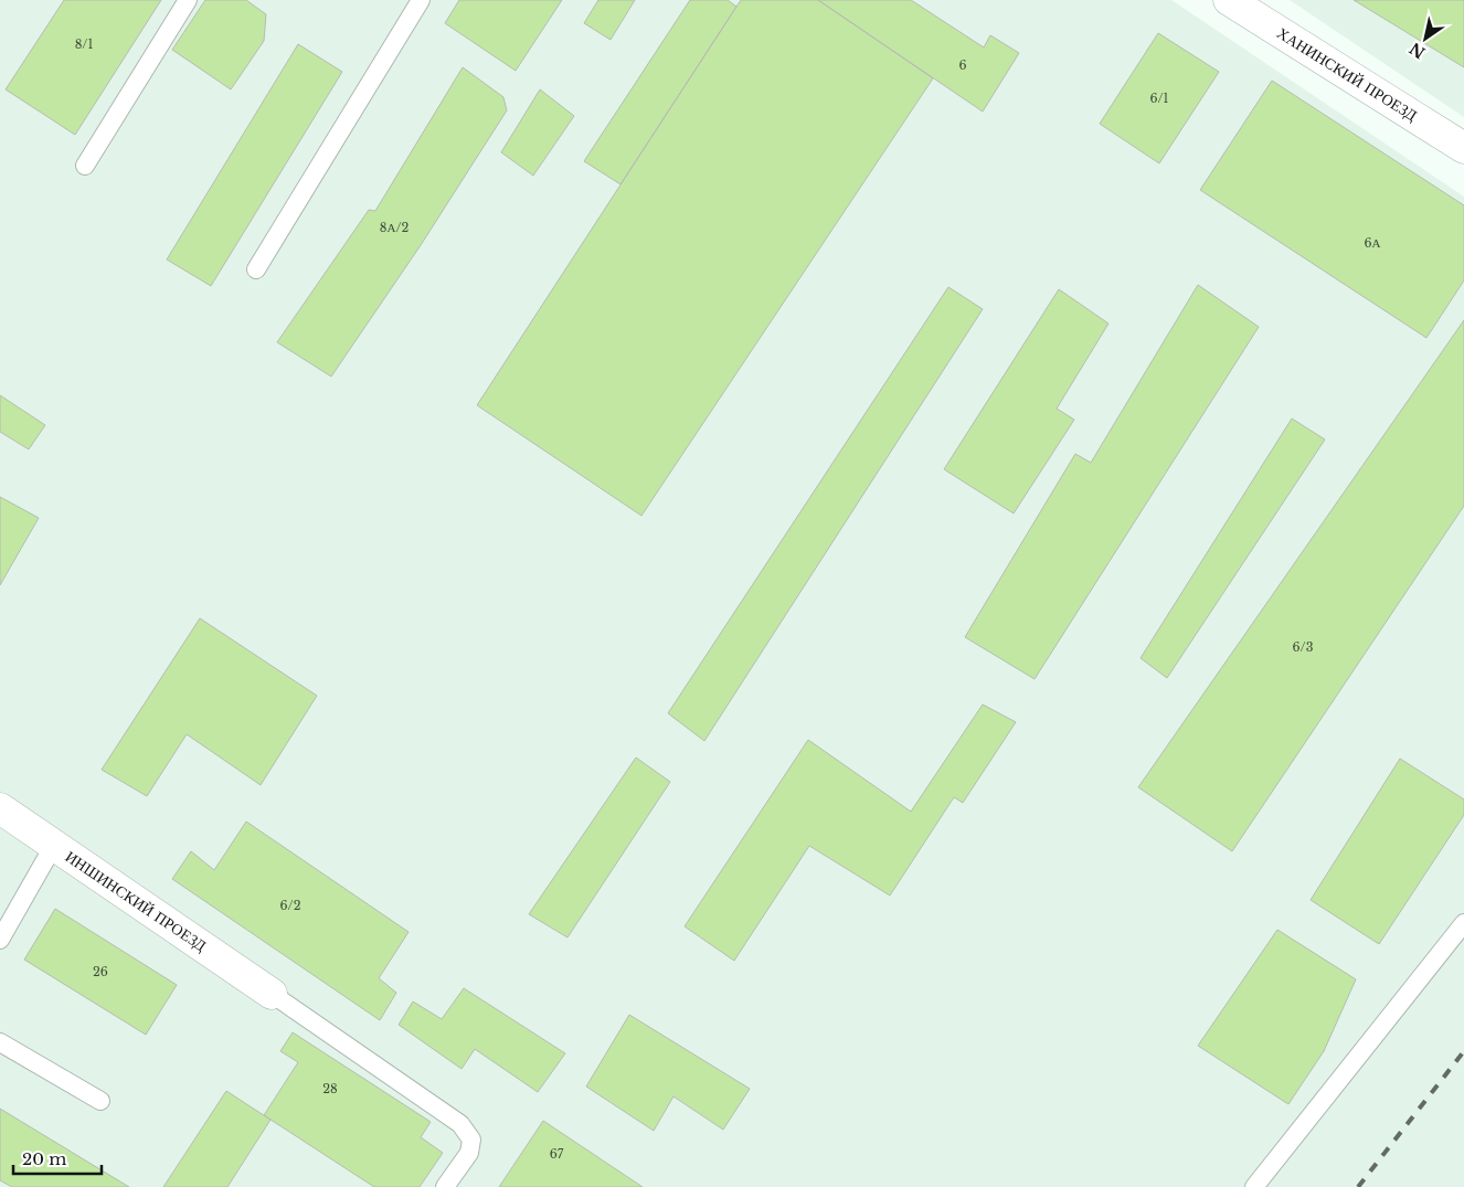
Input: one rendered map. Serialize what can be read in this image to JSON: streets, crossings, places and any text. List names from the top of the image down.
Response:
{
  "streets": {
    "street": ["ХАНИНСКИЙ ПРОЕЗД", "ИНШИНСКИЙ ПРОЕЗД"]
  },
  "house_numbers": [
    "8/1",
    "6",
    "6/1",
    "8А/2",
    "6А",
    "6/3",
    "6/2",
    "26",
    "28",
    "67"
  ],
  "scale_bar": "20 m",
  "north": "bottom left"
}
